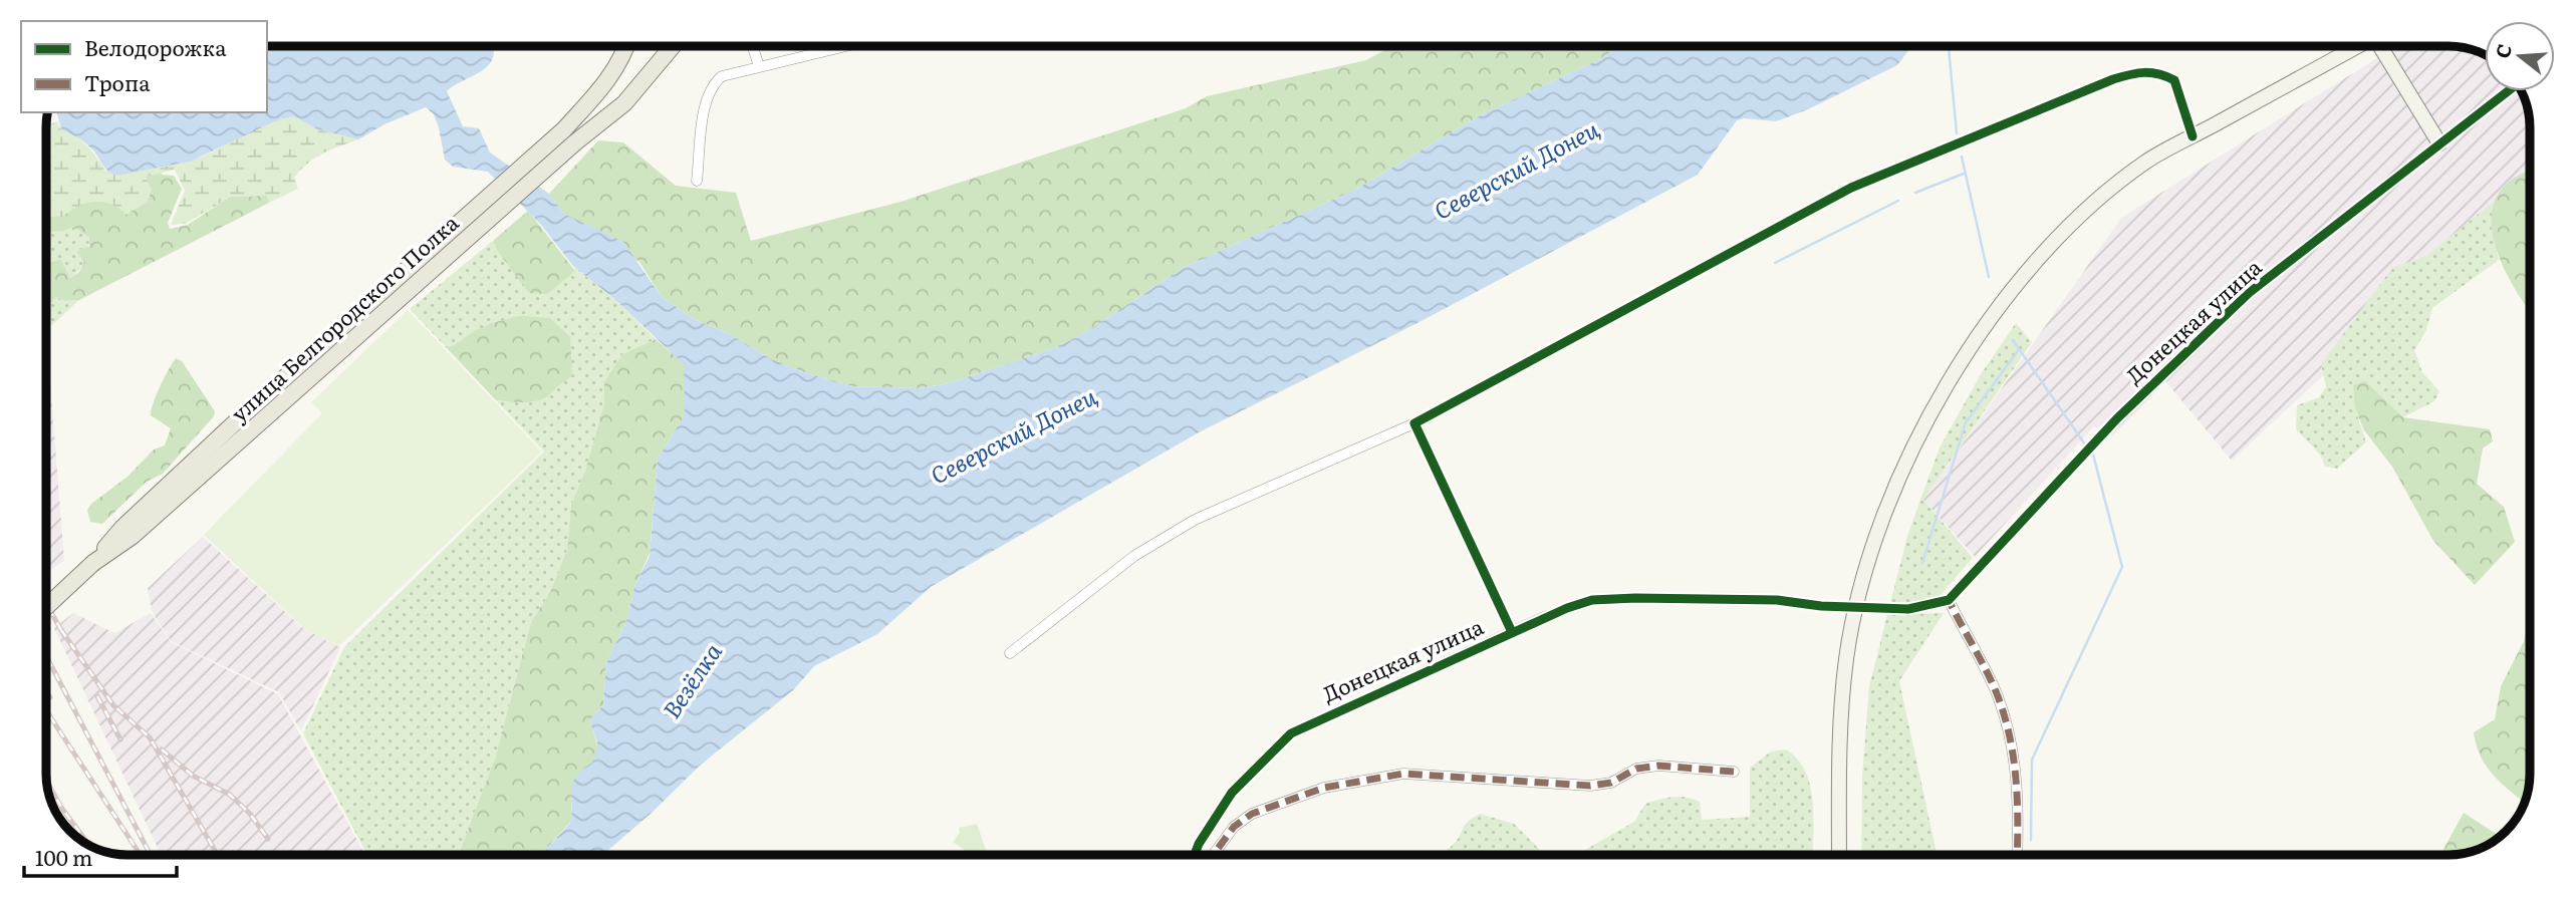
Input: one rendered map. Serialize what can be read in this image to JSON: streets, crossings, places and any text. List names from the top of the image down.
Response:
{
  "streets": {
    "main road": ["улица Белгородского Полка"],
    "street": ["Донецкая улица"]
  },
  "water": ["Северский Донец", "Везёлка"],
  "legend": ["Велодорожка", "Тропа"],
  "scale_bar": "100 m",
  "north": "left"
}
